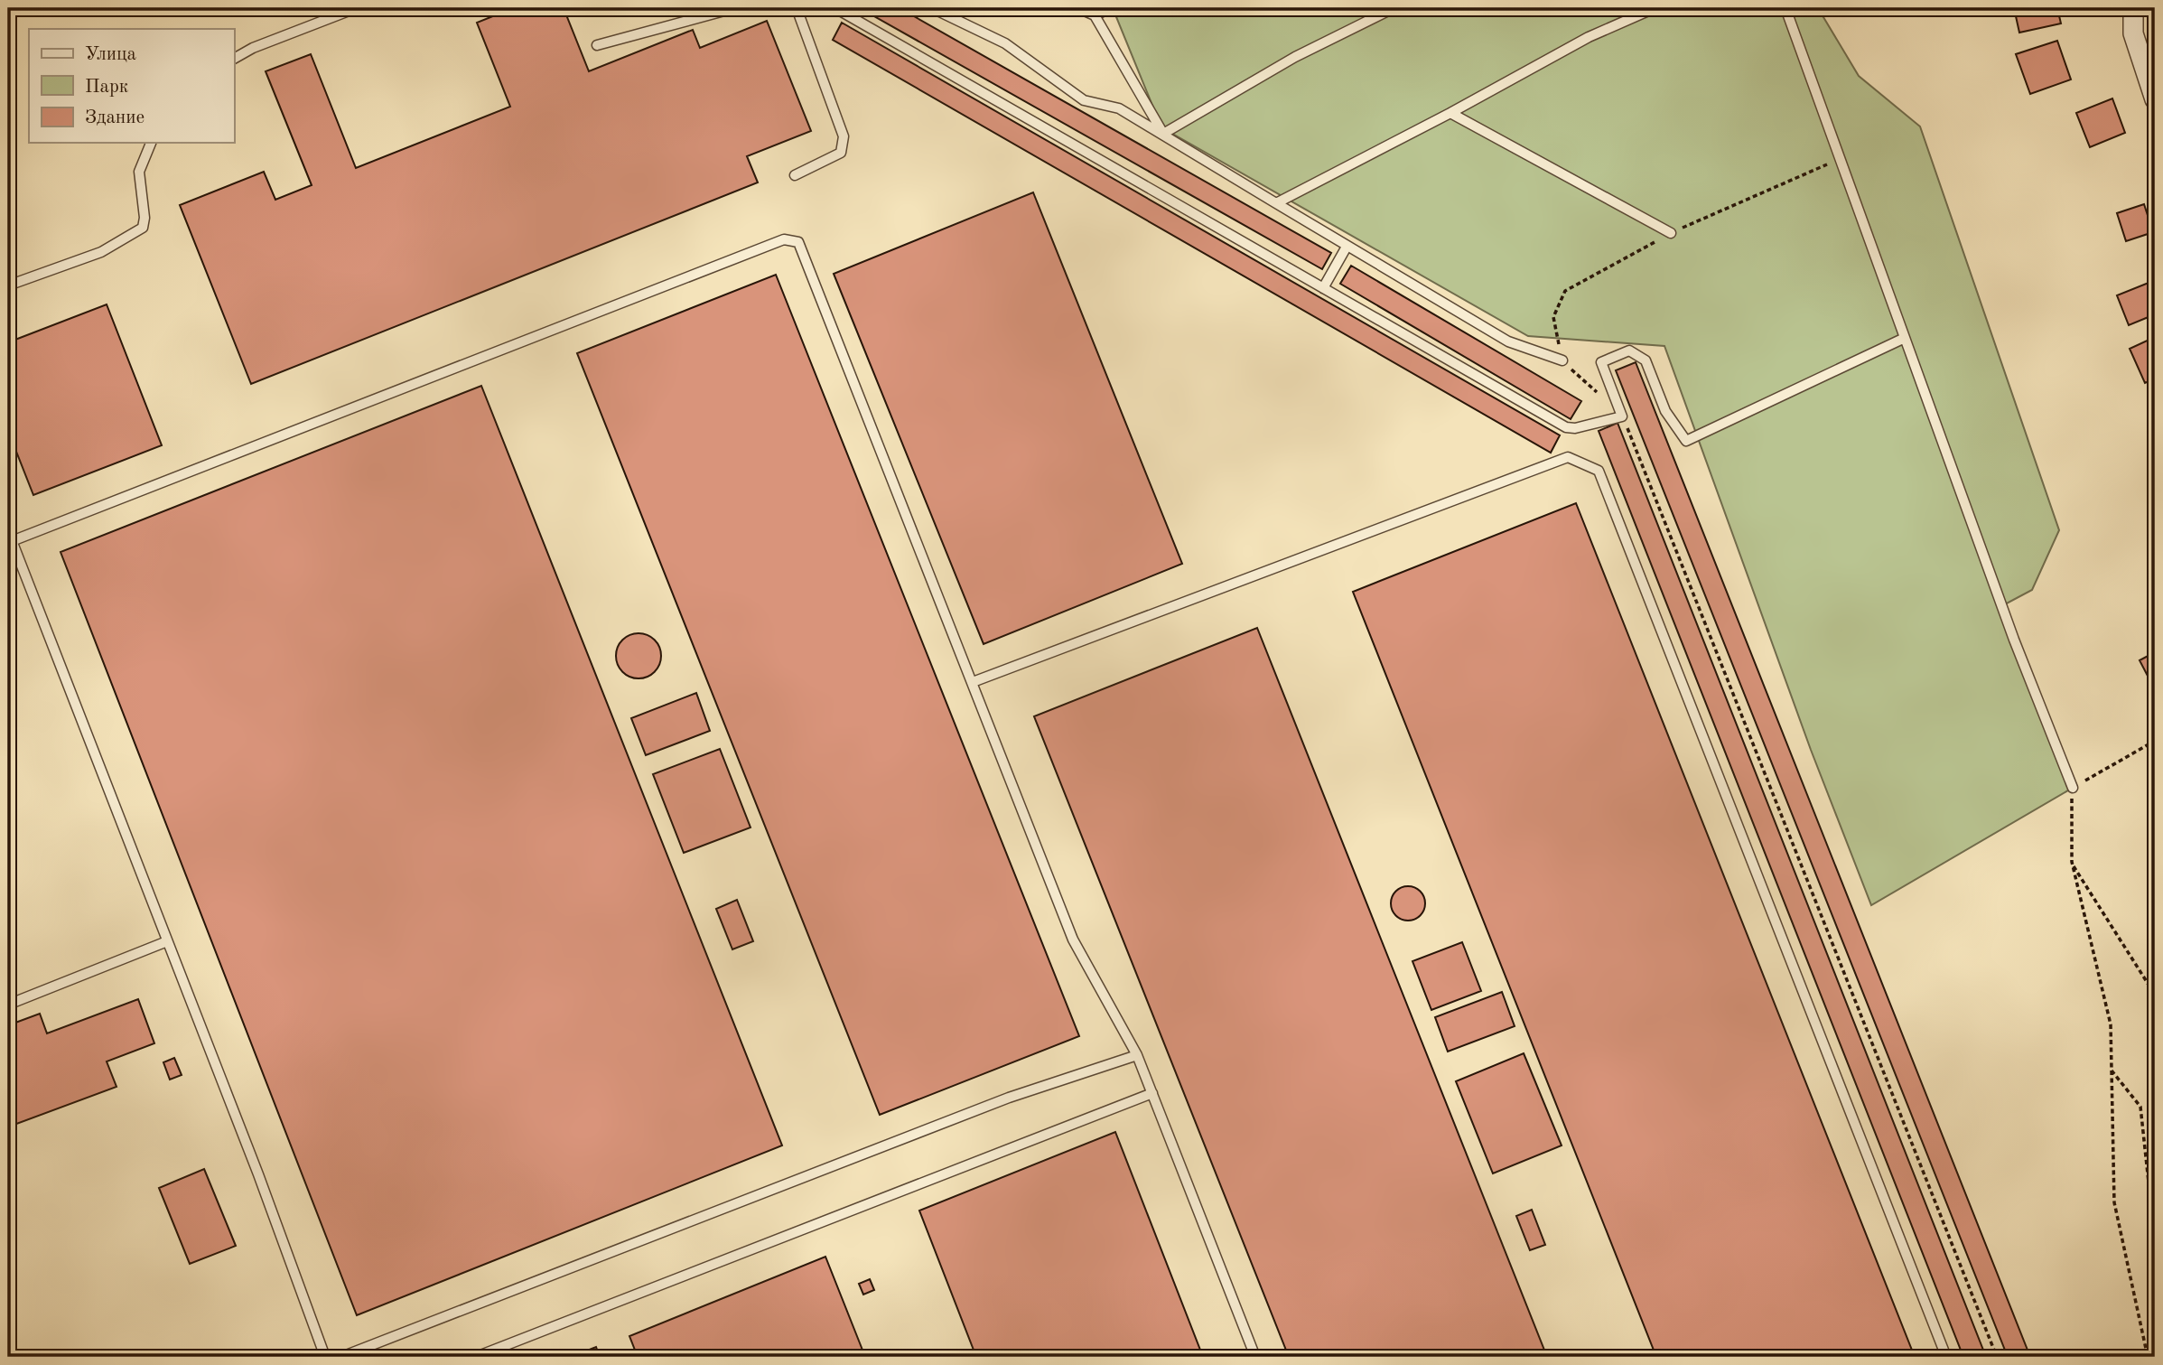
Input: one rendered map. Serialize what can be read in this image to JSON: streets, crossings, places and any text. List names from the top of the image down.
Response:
{
  "legend": ["Улица", "Парк", "Здание"]
}
